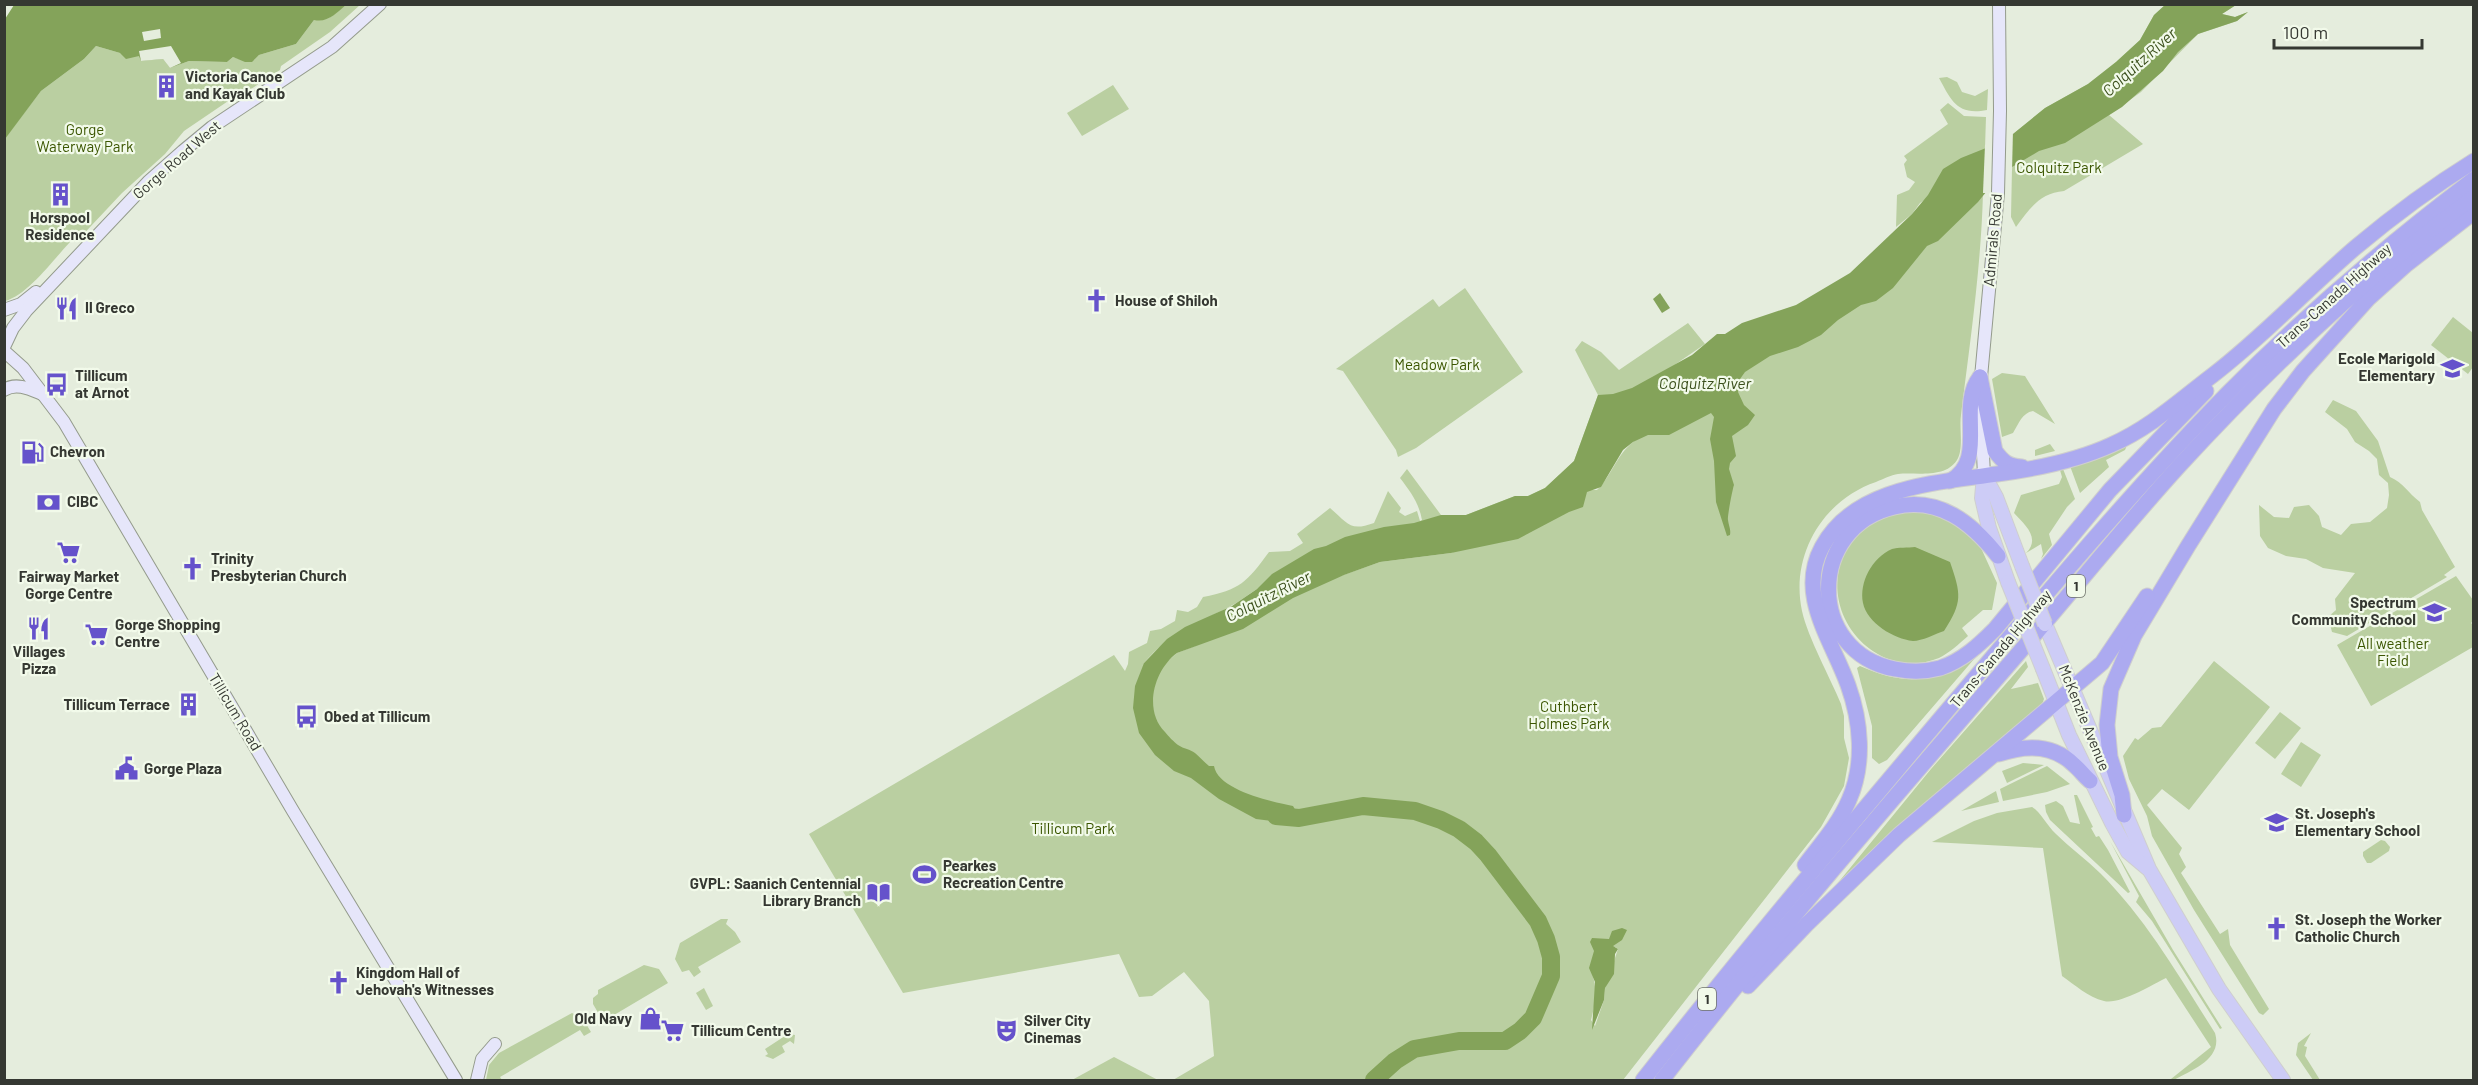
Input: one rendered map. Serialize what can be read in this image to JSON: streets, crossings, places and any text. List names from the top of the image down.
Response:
{
  "streets": {
    "highway": ["Trans-Canada Highway", "1"],
    "main road": [
      "Gorge Road West",
      "Admirals Road",
      "Tillicum Road",
      "McKenzie Avenue"
    ]
  },
  "crossings": [
    ["Gorge Road West", "Tillicum Road"],
    ["Admirals Road", "McKenzie Avenue"]
  ],
  "water": ["Colquitz River"],
  "parks": [
    "Gorge Waterway Park",
    "Colquitz Park",
    "Meadow Park",
    "All weather Field",
    "Cuthbert Holmes Park",
    "Tillicum Park"
  ],
  "places": {
    "building": ["Victoria Canoe and Kayak Club", "Horspool Residence", "Tillicum Terrace"],
    "church": [
      "House of Shiloh",
      "Trinity Presbyterian Church",
      "St. Joseph the Worker Catholic Church",
      "Kingdom Hall of Jehovah's Witnesses"
    ],
    "restaurant": ["Il Greco", "Villages Pizza"],
    "school or university": ["Ecole Marigold Elementary", "Spectrum Community School", "St. Joseph's Elementary School"],
    "bus stop": ["Tillicum at Arnot", "Obed at Tillicum"],
    "fuel station": ["Chevron"],
    "bank": ["CIBC"],
    "supermarket": ["Fairway Market Gorge Centre", "Gorge Shopping Centre", "Tillicum Centre"],
    "public building": ["Gorge Plaza"],
    "sports": ["Pearkes Recreation Centre"],
    "library": ["GVPL: Saanich Centennial Library Branch"],
    "shop": ["Old Navy"],
    "theatre": ["Silver City Cinemas"]
  },
  "scale_bar": "100 m"
}
